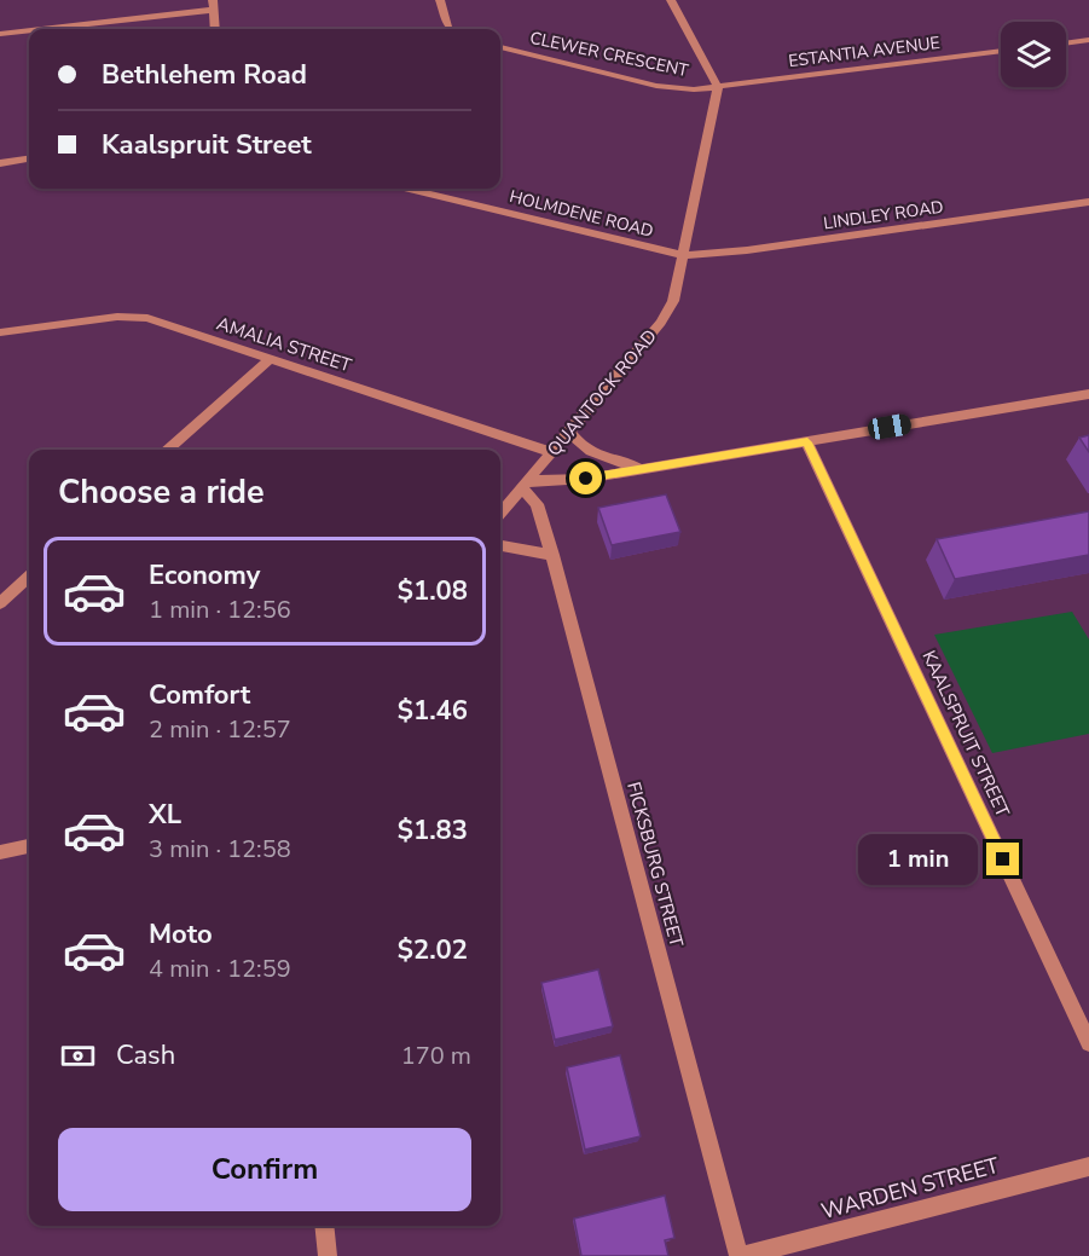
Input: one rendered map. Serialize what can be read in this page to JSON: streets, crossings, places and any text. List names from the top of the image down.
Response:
{
  "streets": {
    "street": [
      "ESTANTIA AVENUE",
      "CLEWER CRESCENT",
      "HOLMDENE ROAD",
      "LINDLEY ROAD",
      "AMALIA STREET",
      "QUANTOCK ROAD",
      "KAALSPRUIT STREET",
      "FICKSBURG STREET",
      "WARDEN STREET"
    ]
  },
  "crossings": [
    ["ESTANTIA AVENUE", "CLEWER CRESCENT"],
    ["ESTANTIA AVENUE", "QUANTOCK ROAD"],
    ["CLEWER CRESCENT", "QUANTOCK ROAD"],
    ["HOLMDENE ROAD", "LINDLEY ROAD"],
    ["HOLMDENE ROAD", "QUANTOCK ROAD"],
    ["LINDLEY ROAD", "QUANTOCK ROAD"],
    ["AMALIA STREET", "QUANTOCK ROAD"],
    ["QUANTOCK ROAD", "FICKSBURG STREET"],
    ["FICKSBURG STREET", "WARDEN STREET"]
  ],
  "page": {
    "banner": ["Bethlehem Road", "Kaalspruit Street"],
    "heading": "Choose a ride",
    "list": [
      {
        "name": "Economy",
        "note": "1 min · 12:56",
        "value": "$1.08"
      },
      {
        "name": "Comfort",
        "note": "2 min · 12:57",
        "value": "$1.46"
      },
      {
        "name": "XL",
        "note": "3 min · 12:58",
        "value": "$1.83"
      },
      {
        "name": "Moto",
        "note": "4 min · 12:59",
        "value": "$2.02"
      }
    ],
    "bubble": "1 min",
    "pay": ["Cash", "170 m"],
    "buttons": "Confirm"
  }
}
